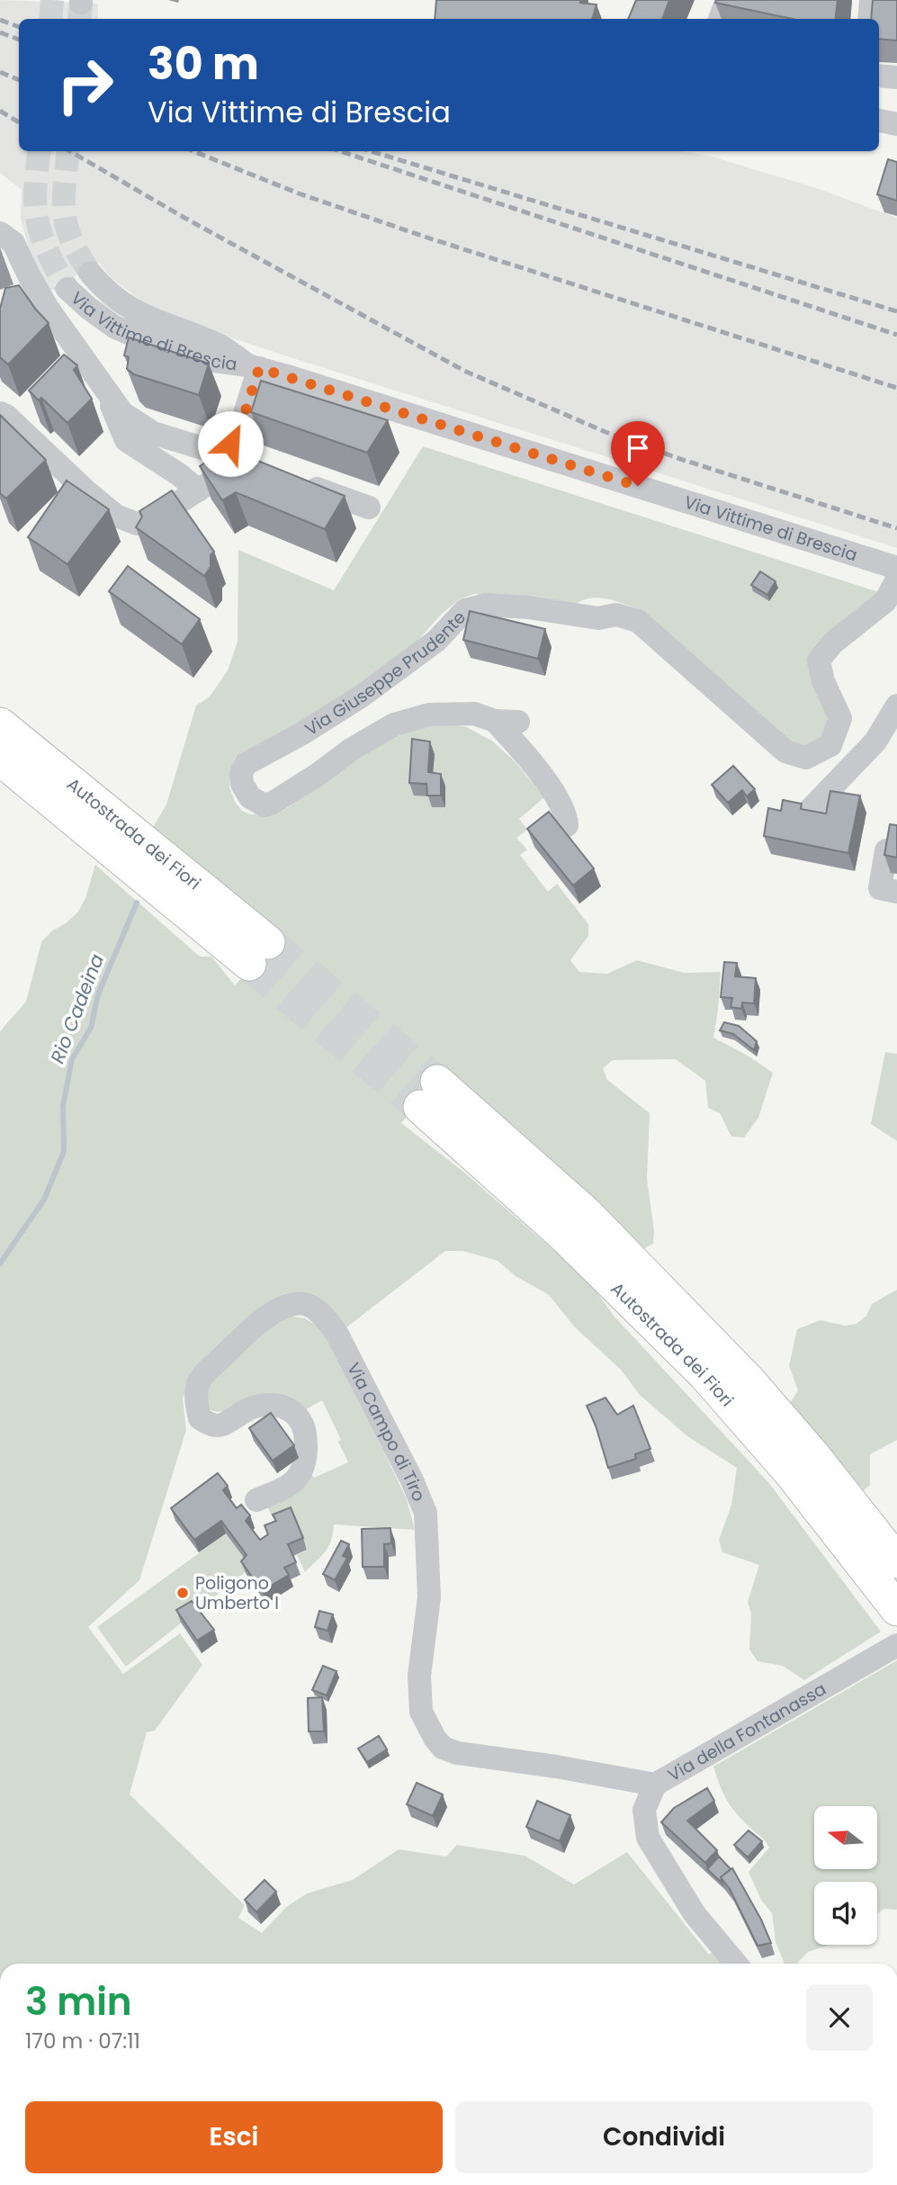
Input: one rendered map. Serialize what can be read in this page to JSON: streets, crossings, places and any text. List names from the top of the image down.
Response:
{
  "streets": {
    "highway": ["Autostrada dei Fiori"],
    "street": [
      "Via Vittime di Brescia",
      "Via Giuseppe Prudente",
      "Via Campo di Tiro",
      "Via della Fontanassa"
    ]
  },
  "crossings": [
    ["Via Campo di Tiro", "Via della Fontanassa"]
  ],
  "water": ["Rio Cadeina"],
  "places": ["Poligono Umberto I"],
  "north": "left",
  "page": {
    "turn": ["30 m", "Via Vittime di Brescia"],
    "heading": ["3 min", "170 m · 07:11"],
    "buttons": ["Esci", "Condividi"]
  }
}
